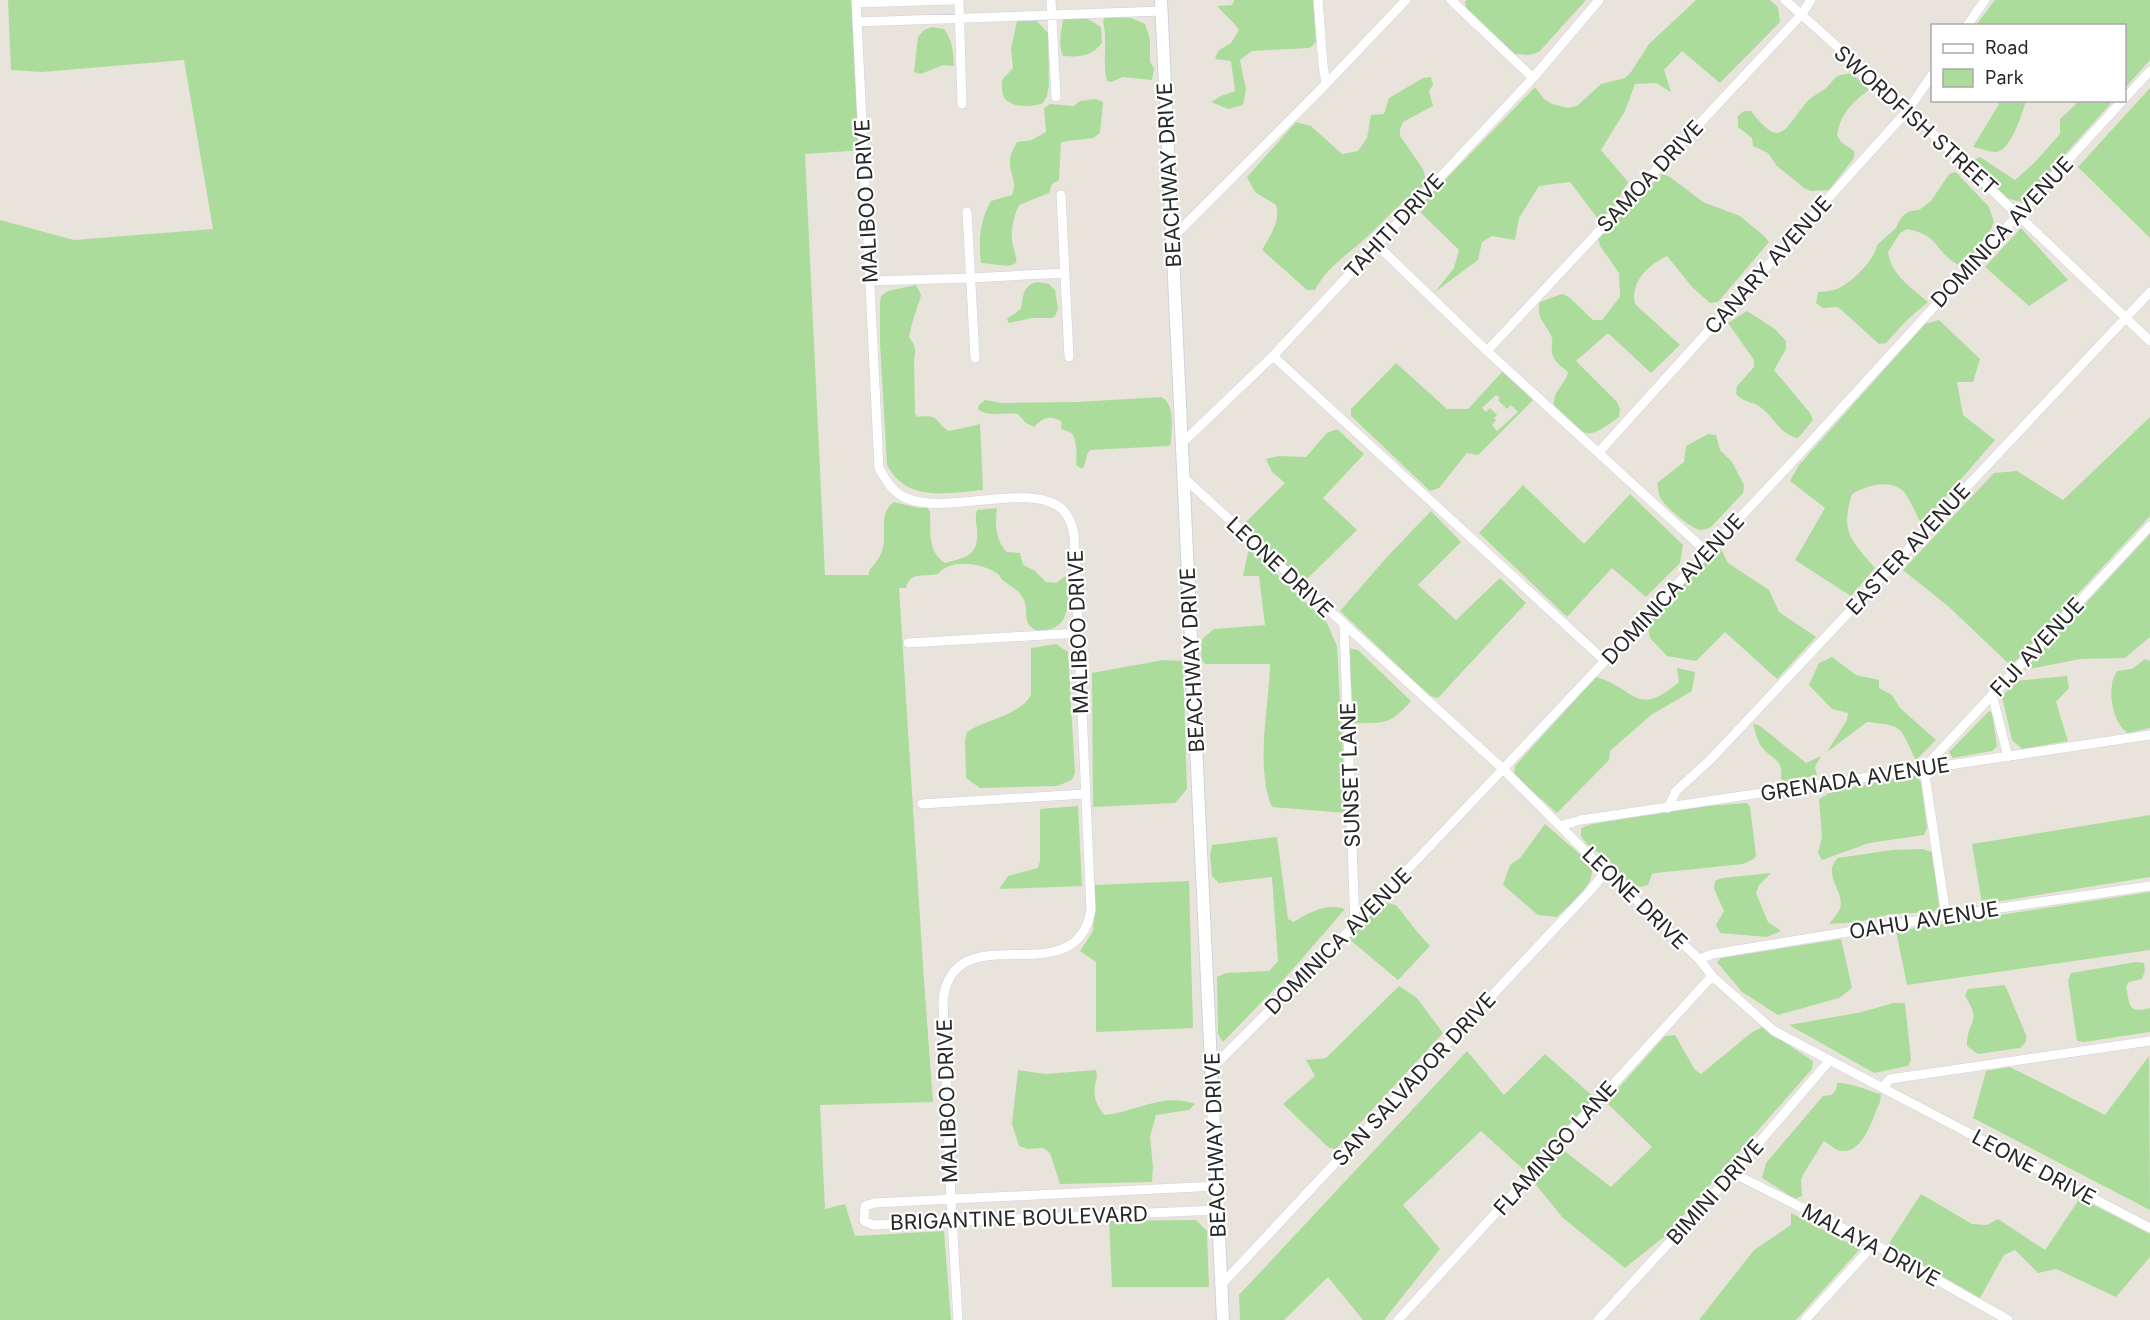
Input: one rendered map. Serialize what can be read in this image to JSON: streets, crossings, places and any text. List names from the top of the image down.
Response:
{
  "streets": {
    "street": [
      "SWORDFISH STREET",
      "BEACHWAY DRIVE",
      "SAMOA DRIVE",
      "MALIBOO DRIVE",
      "TAHITI DRIVE",
      "DOMINICA AVENUE",
      "CANARY AVENUE",
      "EASTER AVENUE",
      "LEONE DRIVE",
      "FIJI AVENUE",
      "SUNSET LANE",
      "GRENADA AVENUE",
      "OAHU AVENUE",
      "SAN SALVADOR DRIVE",
      "FLAMINGO LANE",
      "BIMINI DRIVE",
      "BRIGANTINE BOULEVARD",
      "MALAYA DRIVE"
    ]
  },
  "crossings": [
    ["SWORDFISH STREET", "SAMOA DRIVE"],
    ["SWORDFISH STREET", "DOMINICA AVENUE"],
    ["SWORDFISH STREET", "CANARY AVENUE"],
    ["SWORDFISH STREET", "EASTER AVENUE"],
    ["BEACHWAY DRIVE", "TAHITI DRIVE"],
    ["BEACHWAY DRIVE", "DOMINICA AVENUE"],
    ["BEACHWAY DRIVE", "LEONE DRIVE"],
    ["BEACHWAY DRIVE", "SAN SALVADOR DRIVE"],
    ["BEACHWAY DRIVE", "BRIGANTINE BOULEVARD"],
    ["MALIBOO DRIVE", "BRIGANTINE BOULEVARD"],
    ["DOMINICA AVENUE", "LEONE DRIVE"],
    ["DOMINICA AVENUE", "SUNSET LANE"],
    ["EASTER AVENUE", "GRENADA AVENUE"],
    ["LEONE DRIVE", "SUNSET LANE"],
    ["LEONE DRIVE", "GRENADA AVENUE"],
    ["LEONE DRIVE", "OAHU AVENUE"],
    ["LEONE DRIVE", "SAN SALVADOR DRIVE"],
    ["LEONE DRIVE", "FLAMINGO LANE"],
    ["LEONE DRIVE", "BIMINI DRIVE"],
    ["FIJI AVENUE", "GRENADA AVENUE"],
    ["BIMINI DRIVE", "MALAYA DRIVE"]
  ],
  "legend": ["Road", "Park"]
}
